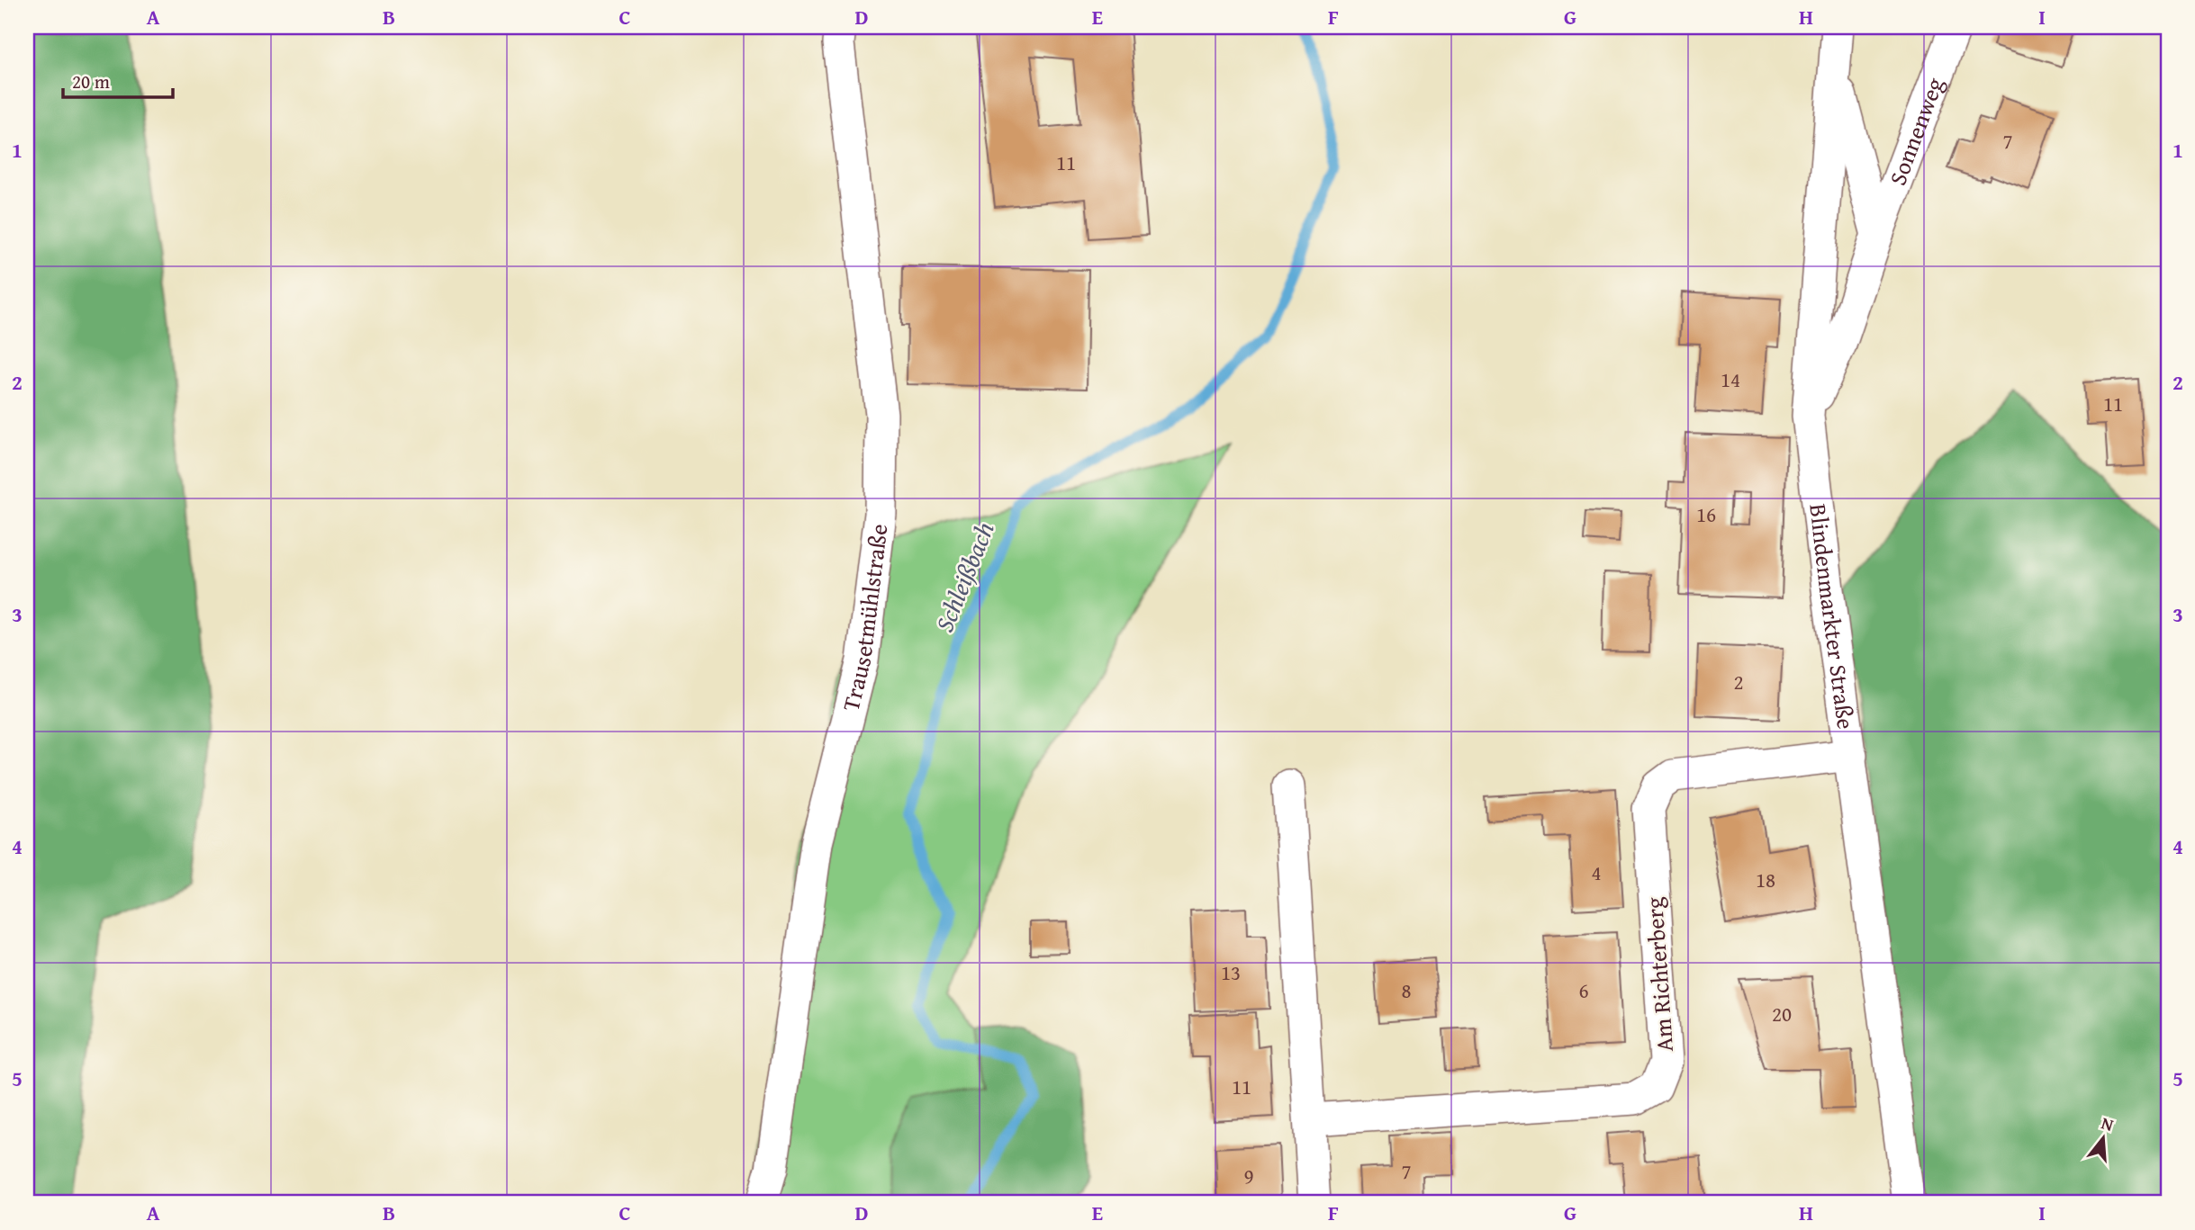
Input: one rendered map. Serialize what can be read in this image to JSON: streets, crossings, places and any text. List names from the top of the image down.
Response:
{
  "streets": {
    "street": [
      "Sonnenweg",
      "Blindenmarkter Straße",
      "Trausetmühlstraße",
      "Am Richterberg"
    ]
  },
  "crossings": [
    ["Sonnenweg", "Blindenmarkter Straße"],
    ["Blindenmarkter Straße", "Am Richterberg"]
  ],
  "water": ["Schleißbach"],
  "house_numbers": [
    "7",
    "11",
    "14",
    "11",
    "16",
    "2",
    "4",
    "18",
    "13",
    "8",
    "6",
    "20",
    "11",
    "7",
    "9"
  ],
  "scale_bar": "20 m",
  "north": "top",
  "grid": {
    "columns": [
      "A",
      "B",
      "C",
      "D",
      "E",
      "F",
      "G",
      "H",
      "I"
    ],
    "rows": [
      "1",
      "2",
      "3",
      "4",
      "5"
    ]
  }
}
